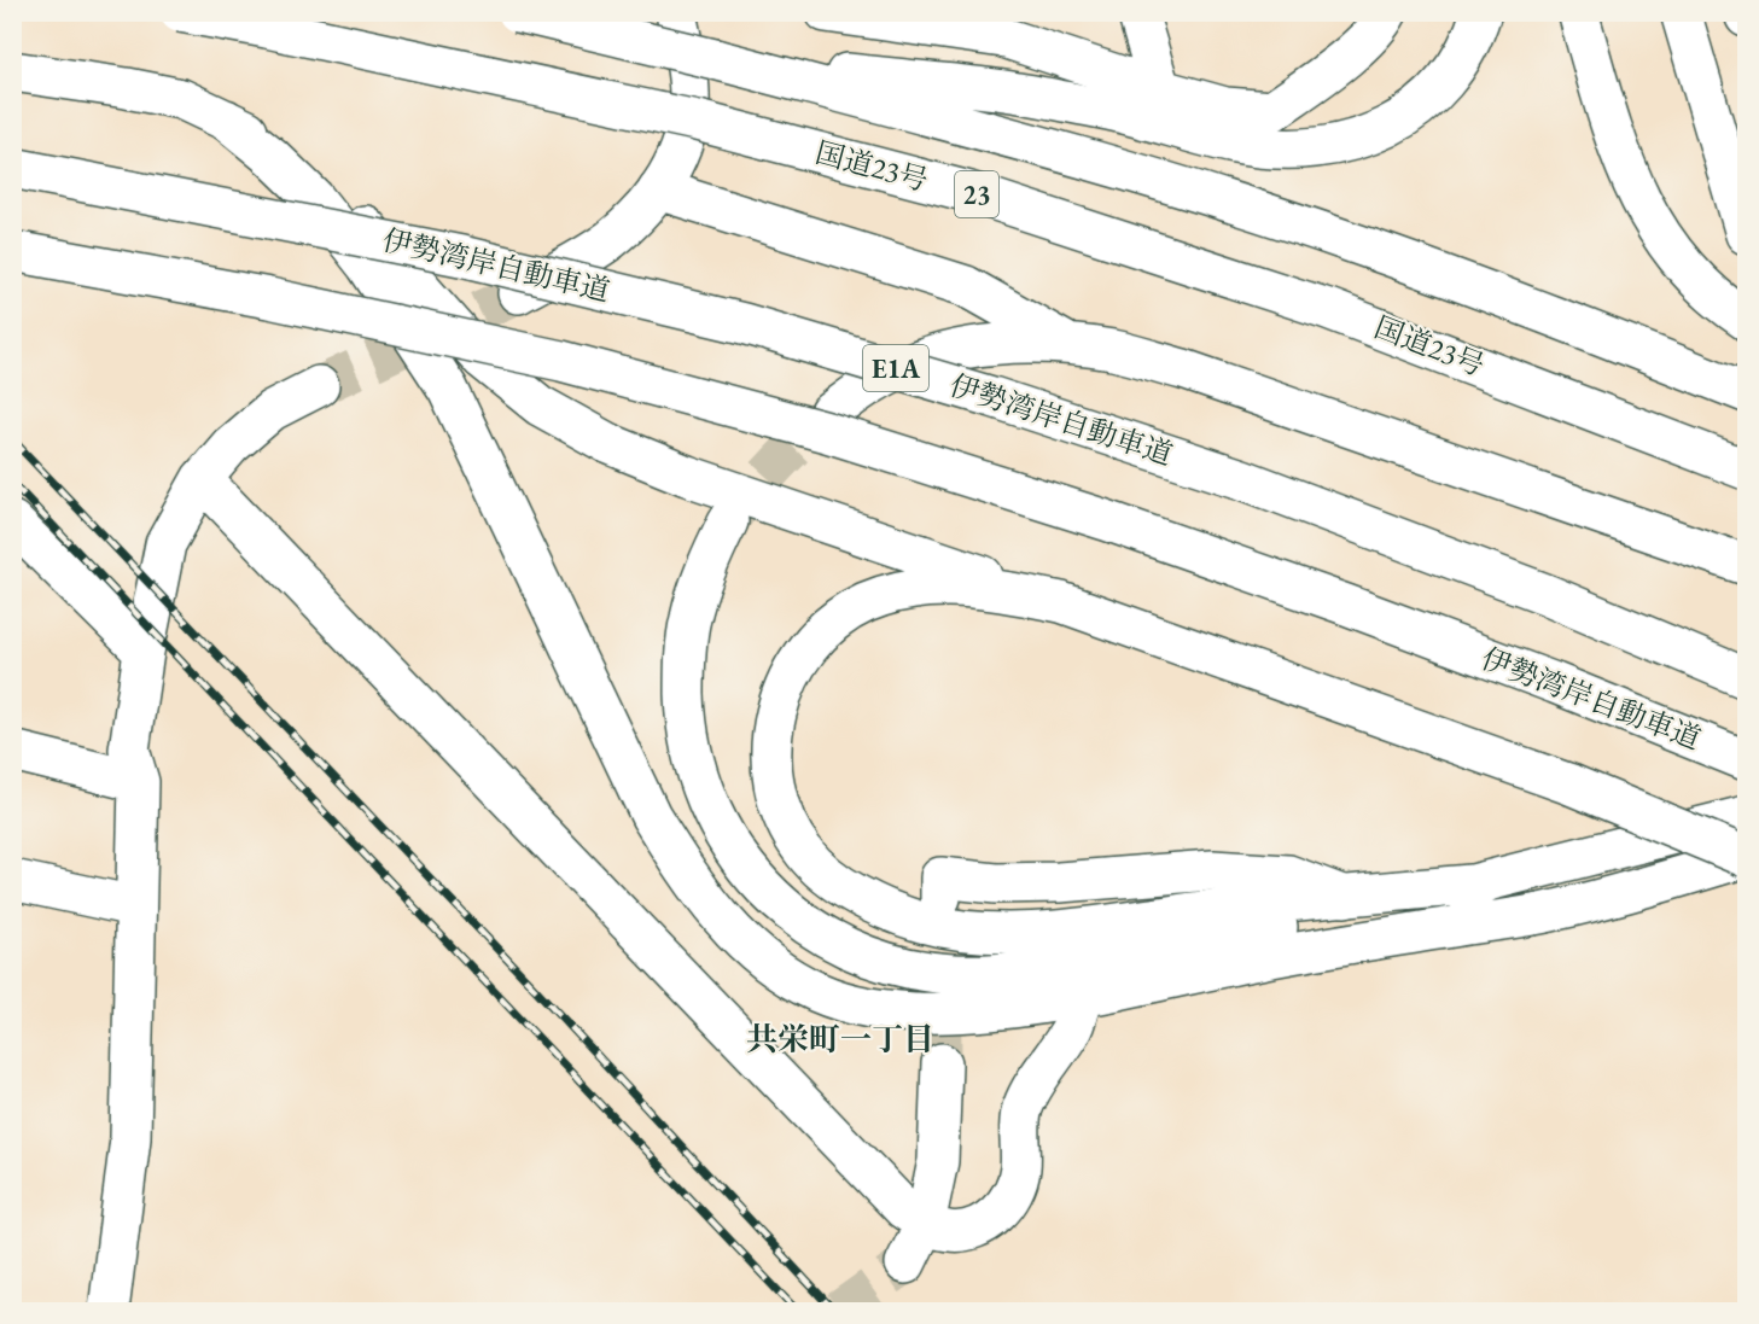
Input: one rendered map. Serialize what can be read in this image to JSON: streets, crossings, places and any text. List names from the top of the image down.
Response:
{
  "streets": {
    "main road": [
      "国道23号",
      "23",
      "伊勢湾岸自動車道",
      "E1A"
    ]
  },
  "districts": ["共栄町一丁目"]
}
